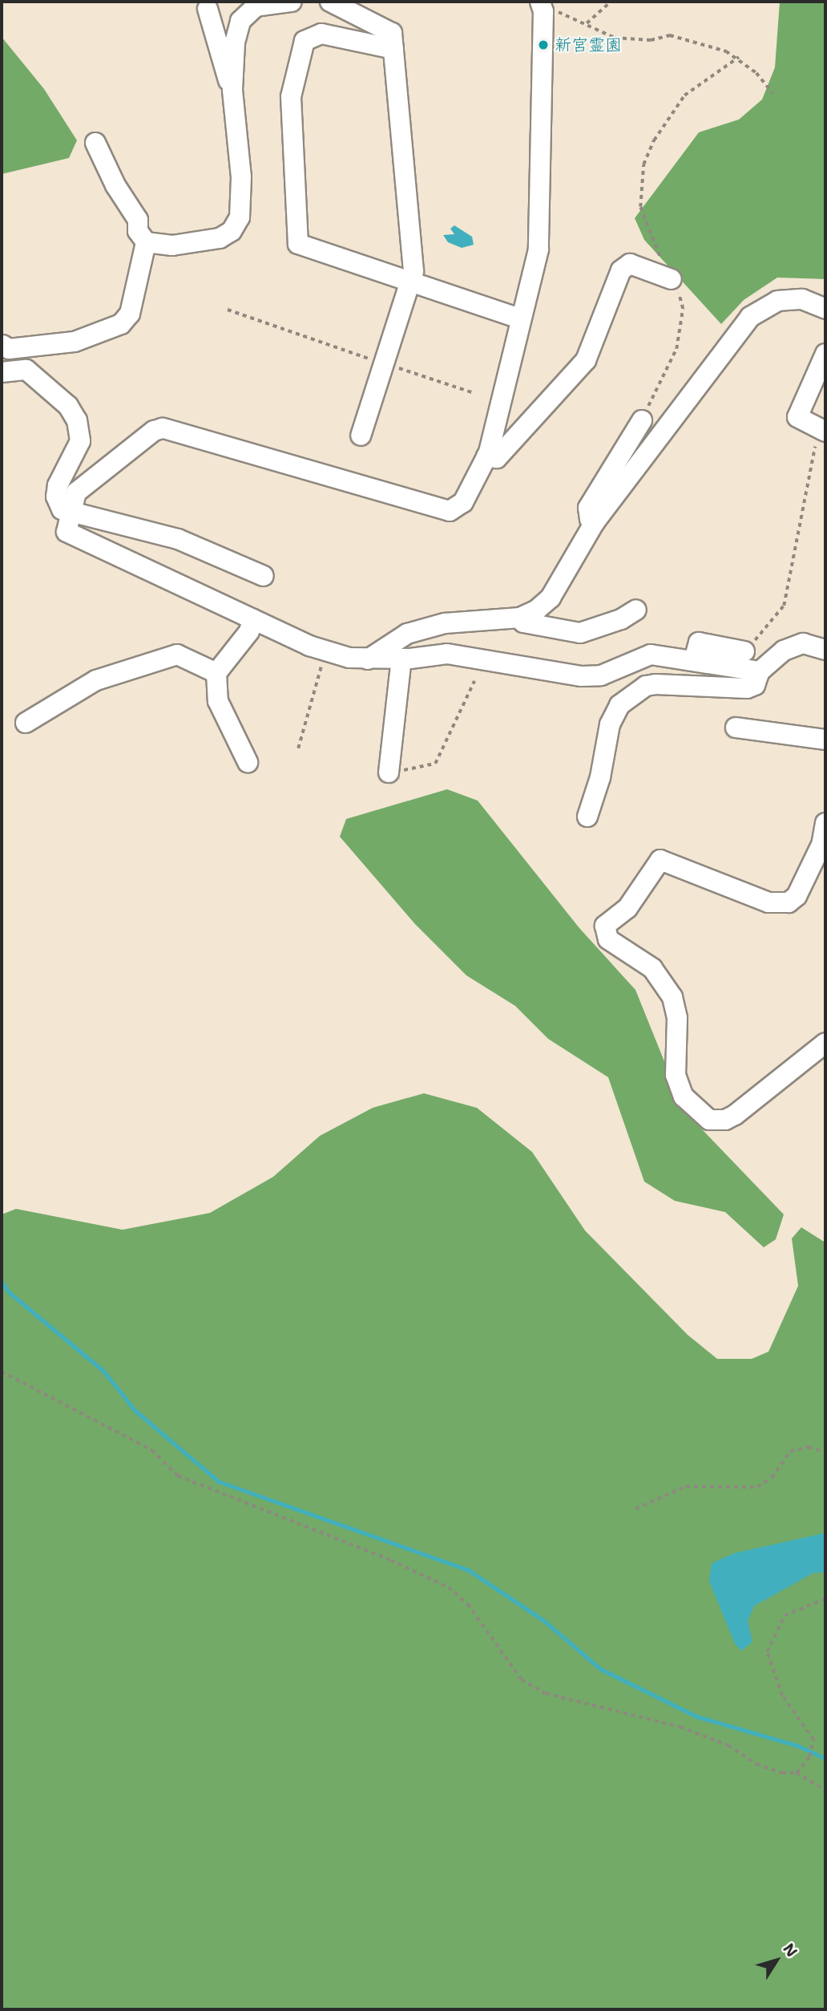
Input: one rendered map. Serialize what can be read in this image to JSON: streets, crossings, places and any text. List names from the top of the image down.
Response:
{
  "places": ["新宮霊園"],
  "north": "top right"
}
